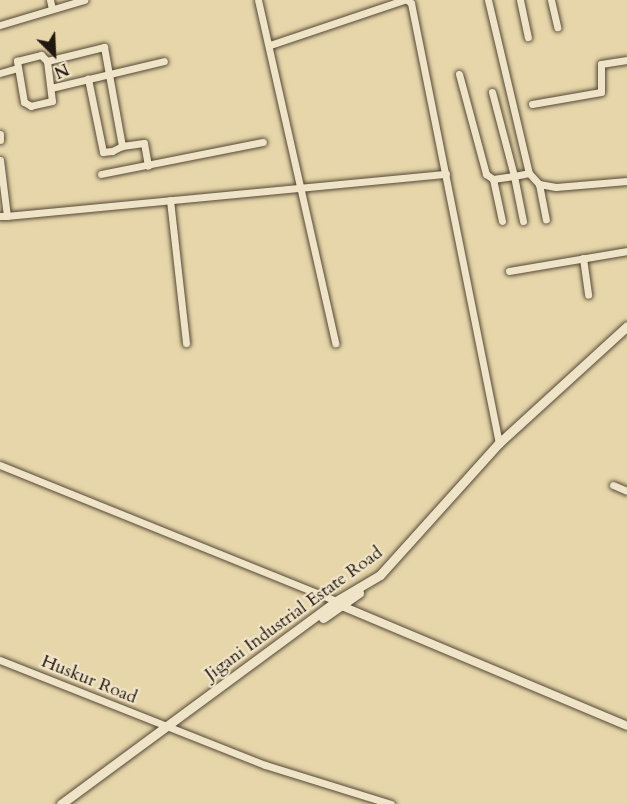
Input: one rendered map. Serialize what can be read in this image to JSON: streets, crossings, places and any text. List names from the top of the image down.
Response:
{
  "streets": {
    "main road": ["Jigani Industrial Estate Road"],
    "street": ["Huskur Road"]
  },
  "crossings": [
    ["Jigani Industrial Estate Road", "Huskur Road"]
  ],
  "north": "bottom right"
}
